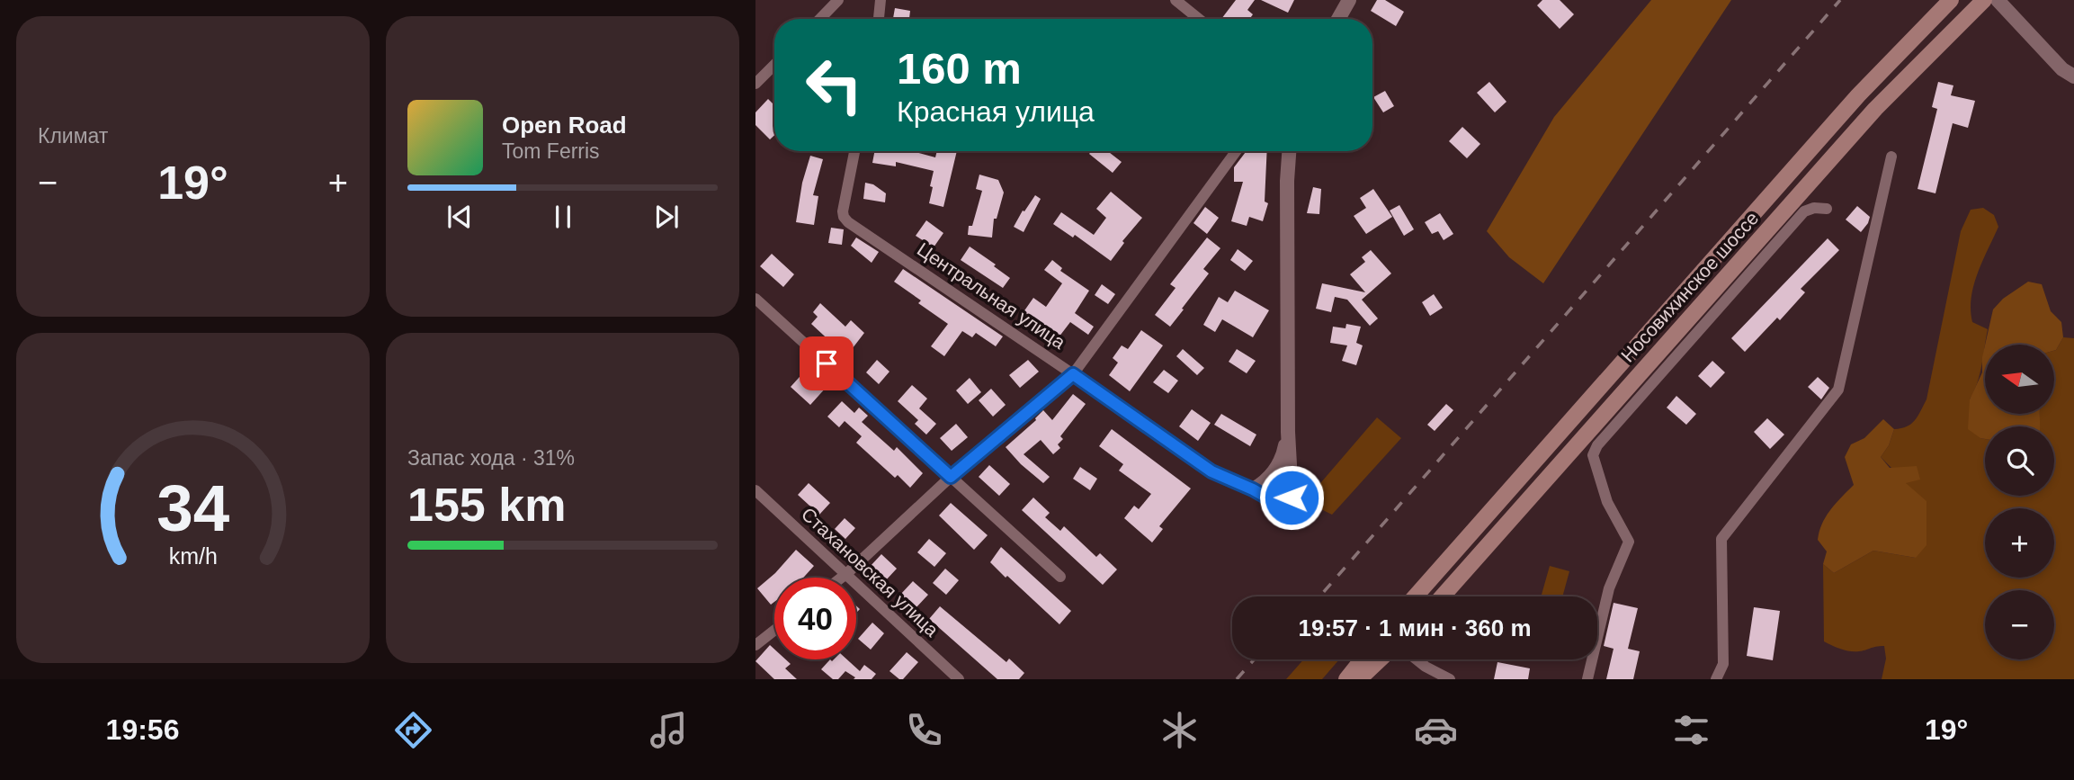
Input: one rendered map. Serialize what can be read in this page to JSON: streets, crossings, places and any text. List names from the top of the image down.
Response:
{
  "streets": {
    "main road": ["Носовихинское шоссе"],
    "street": ["Центральная улица", "Стахановская улица"]
  },
  "north": "left",
  "page": {
    "tile": [
      "Климат",
      ["Запас хода · 31%", "155 km"]
    ],
    "turn": ["160 m", "Красная улица"],
    "song": ["Open Road", "Tom Ferris"],
    "heat": ["−", "19°", "+"],
    "map_buttons": ["+", "−"],
    "limit": "40",
    "trip": "19:57 · 1 мин · 360 m",
    "tabs": ["19:56", "19°"],
    "gauge": ["34", "km/h"]
  }
}
